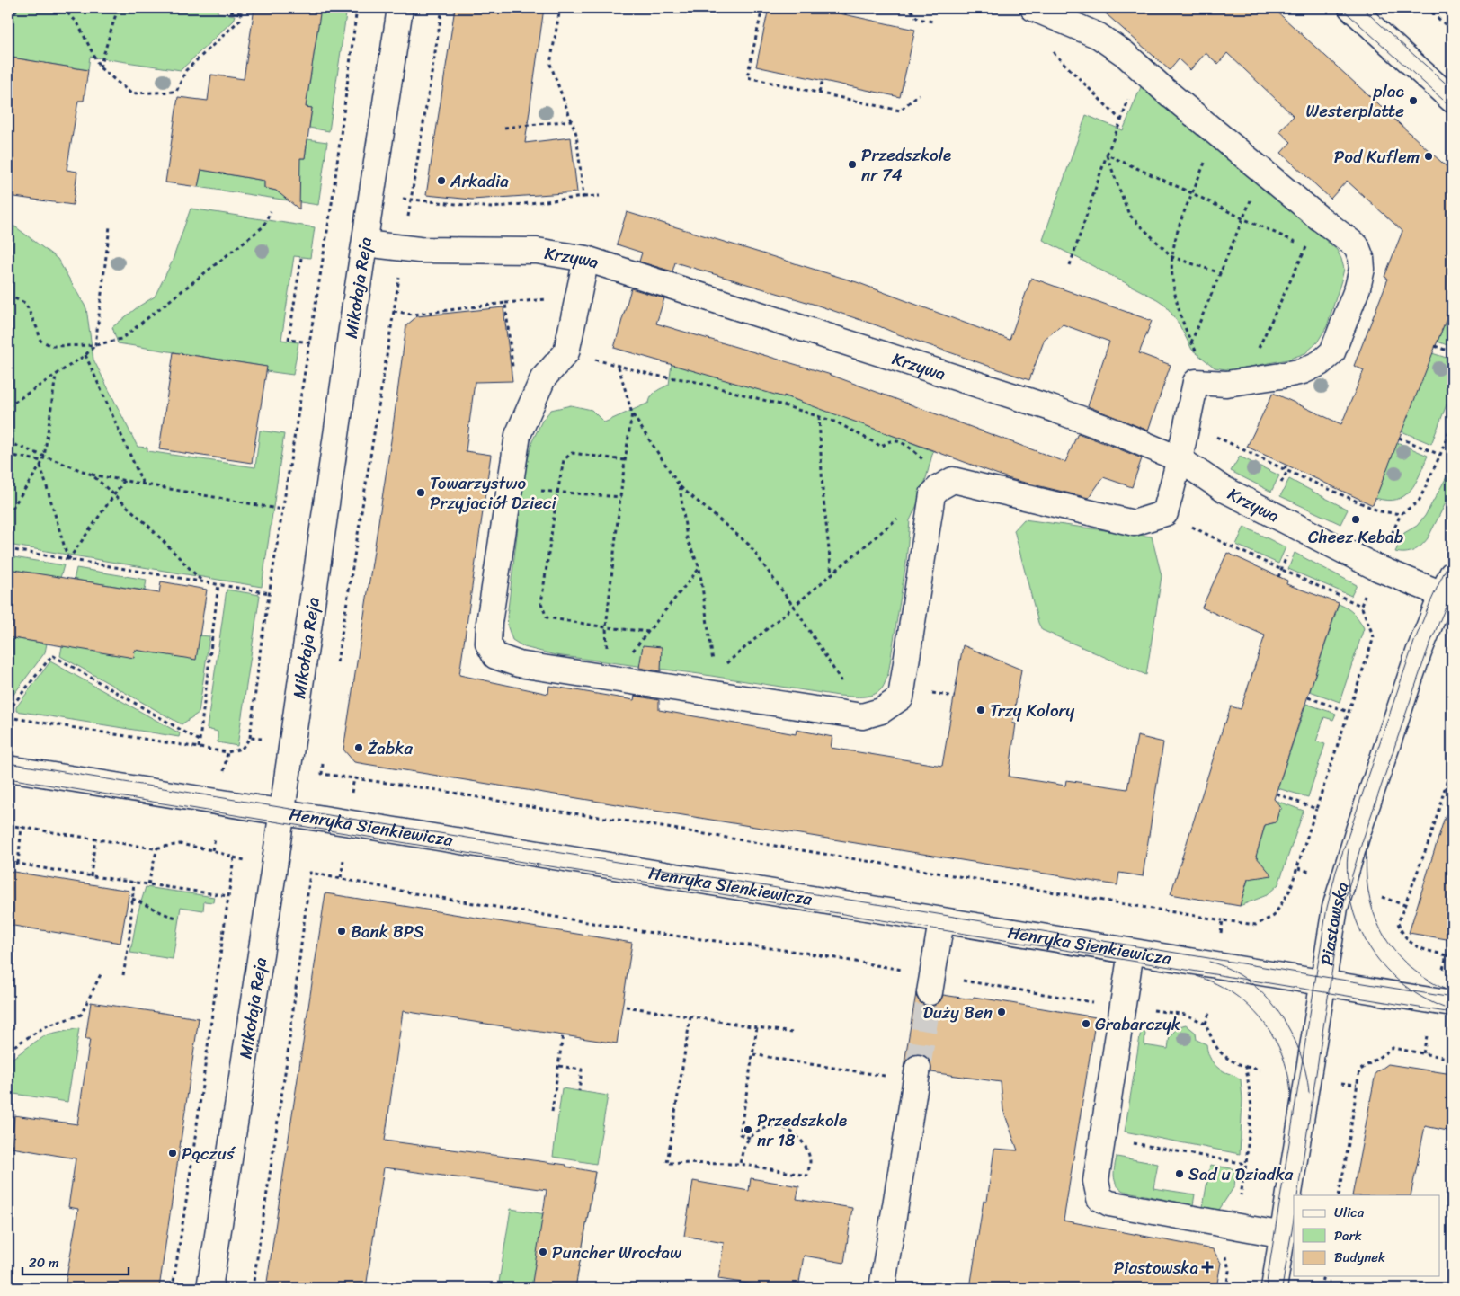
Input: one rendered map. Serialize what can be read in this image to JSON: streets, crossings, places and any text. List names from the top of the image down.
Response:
{
  "streets": {
    "street": [
      "Krzywa",
      "Mikołaja Reja",
      "Henryka Sienkiewicza",
      "Piastowska"
    ]
  },
  "crossings": [
    ["Krzywa", "Mikołaja Reja"],
    ["Krzywa", "Piastowska"],
    ["Mikołaja Reja", "Henryka Sienkiewicza"],
    ["Henryka Sienkiewicza", "Piastowska"]
  ],
  "places": {
    "other": [
      "plac Westerplatte",
      "Pod Kuflem",
      "Przedszkole nr 74",
      "Arkadia",
      "Towarzystwo Przyjaciół Dzieci",
      "Cheez Kebab",
      "Trzy Kolory",
      "Żabka",
      "Bank BPS",
      "Duży Ben",
      "Grabarczyk",
      "Przedszkole nr 18",
      "Pączuś",
      "Sad u Dziadka",
      "Puncher Wrocław"
    ],
    "health": ["Piastowska"]
  },
  "legend": ["Ulica", "Park", "Budynek"],
  "scale_bar": "20 m"
}
